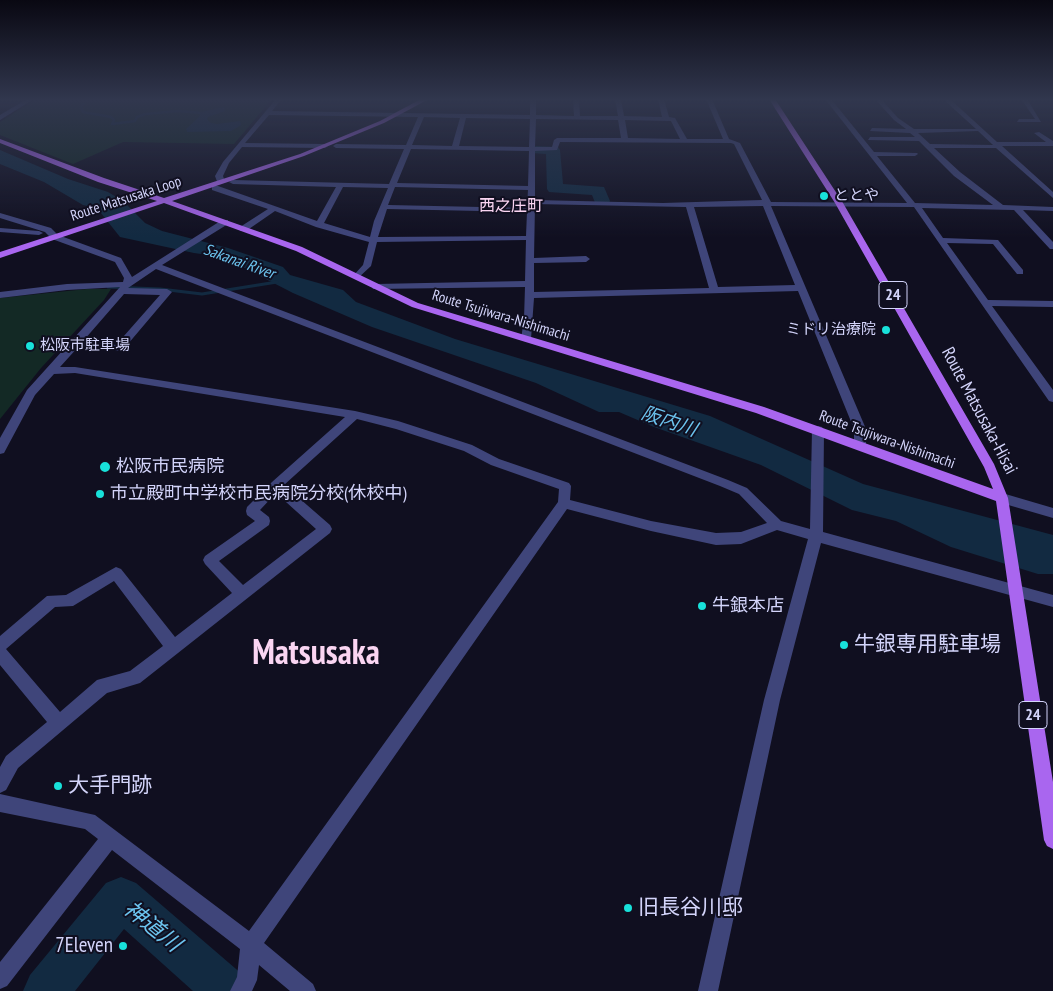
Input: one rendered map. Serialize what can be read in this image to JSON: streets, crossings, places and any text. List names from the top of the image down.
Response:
{
  "streets": {
    "main road": [
      "Route Matsusaka Loop",
      "24",
      "Route Tsujiwara-Nishimachi",
      "Route Matsusaka-Hisai"
    ]
  },
  "crossings": [
    ["Route Matsusaka Loop", "Route Tsujiwara-Nishimachi"],
    ["Route Tsujiwara-Nishimachi", "Route Matsusaka-Hisai"]
  ],
  "districts": ["西之庄町", "Matsusaka"],
  "water": ["Sakanai River", "阪内川", "神道川"],
  "places": [
    "ととや",
    "ミドリ治療院",
    "松阪市駐車場",
    "松阪市民病院",
    "市立殿町中学校市民病院分校(休校中)",
    "牛銀本店",
    "牛銀専用駐車場",
    "大手門跡",
    "旧長谷川邸",
    "7Eleven"
  ]
}
